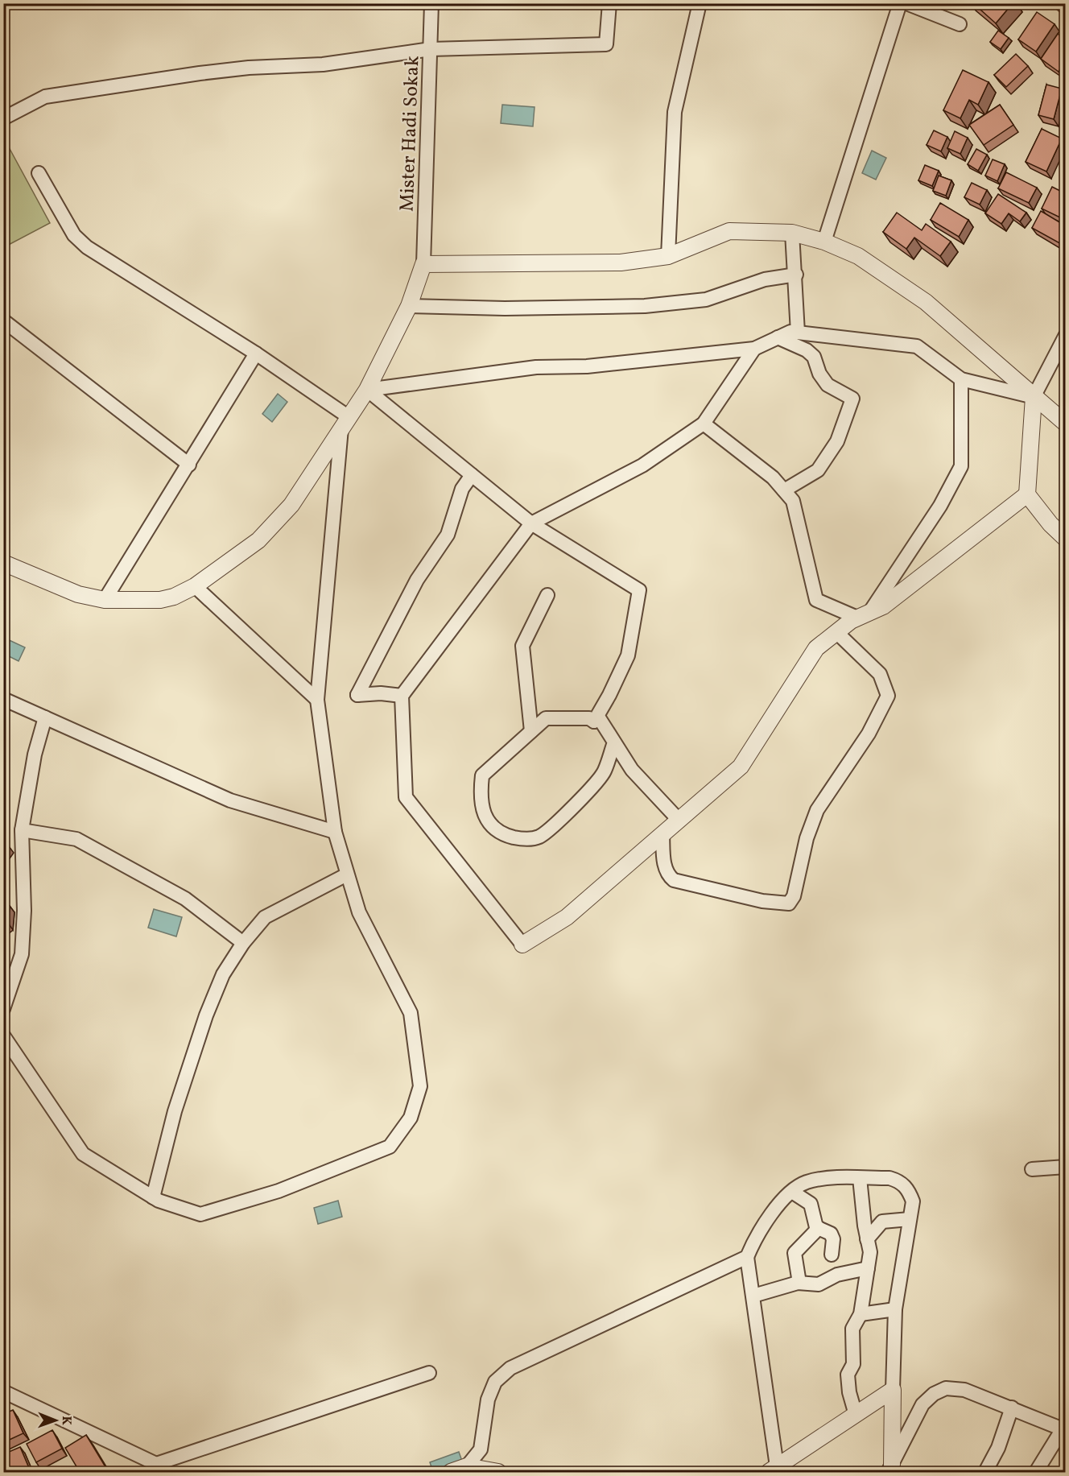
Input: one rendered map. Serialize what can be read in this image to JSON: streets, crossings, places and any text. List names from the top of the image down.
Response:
{
  "streets": {
    "street": ["Mister Hadi Sokak"]
  },
  "north": "right"
}
